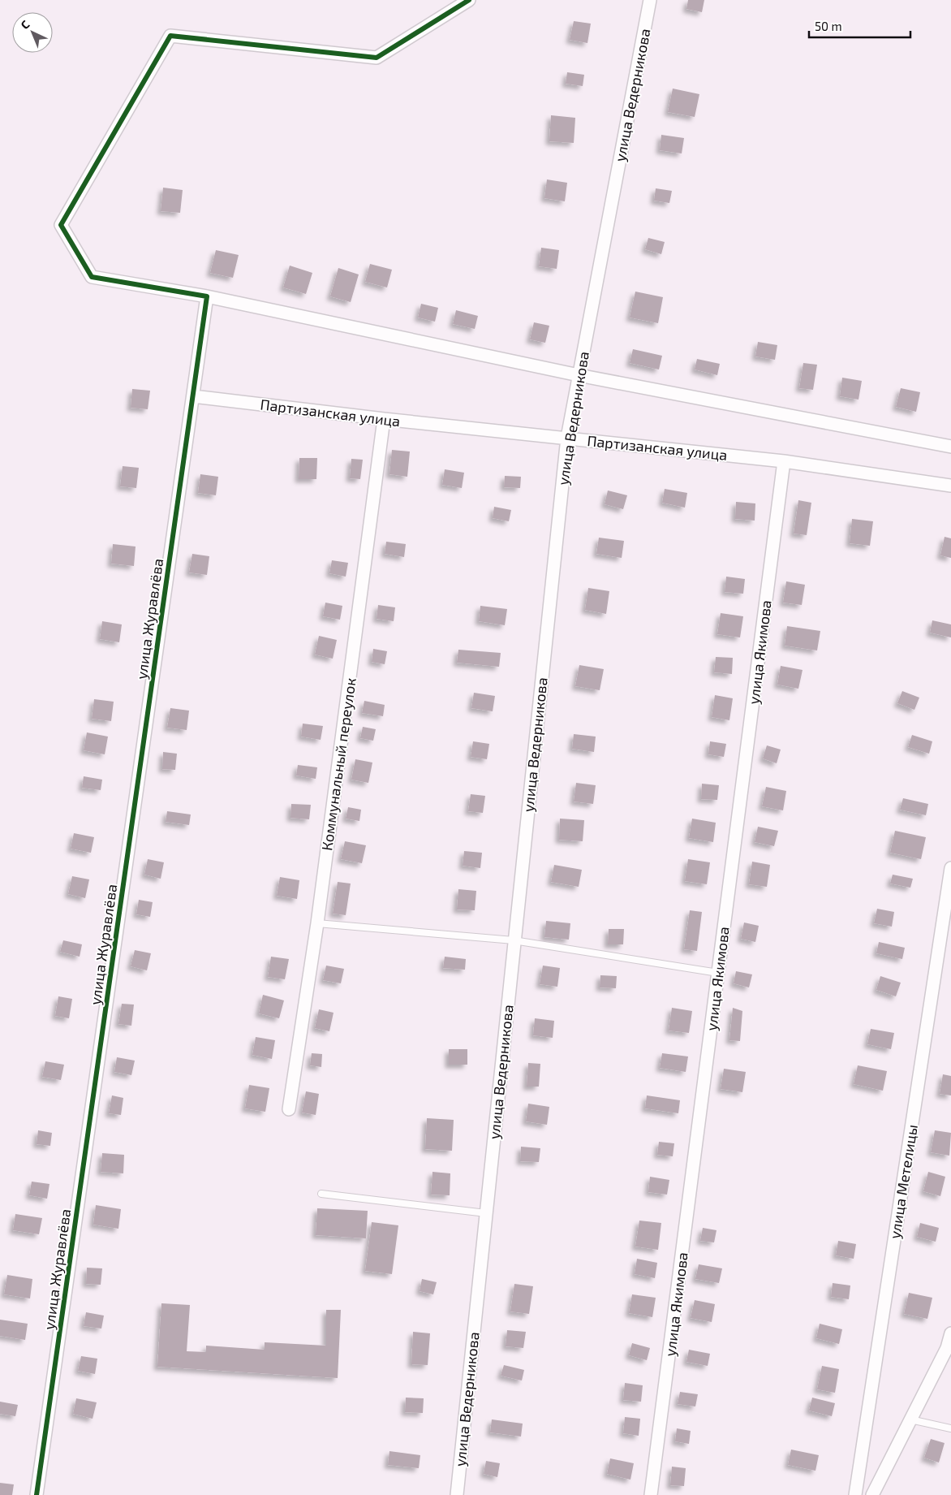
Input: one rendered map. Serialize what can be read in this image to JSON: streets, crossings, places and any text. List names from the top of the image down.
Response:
{
  "streets": {
    "street": [
      "улица Ведерникова",
      "Партизанская улица",
      "улица Журавлёва",
      "улица Якимова",
      "Коммунальный переулок",
      "улица Метелицы"
    ]
  },
  "crossings": [
    ["улица Ведерникова", "Партизанская улица"],
    ["Партизанская улица", "улица Журавлёва"],
    ["Партизанская улица", "улица Якимова"],
    ["Партизанская улица", "Коммунальный переулок"]
  ],
  "scale_bar": "50 m",
  "north": "top left"
}
